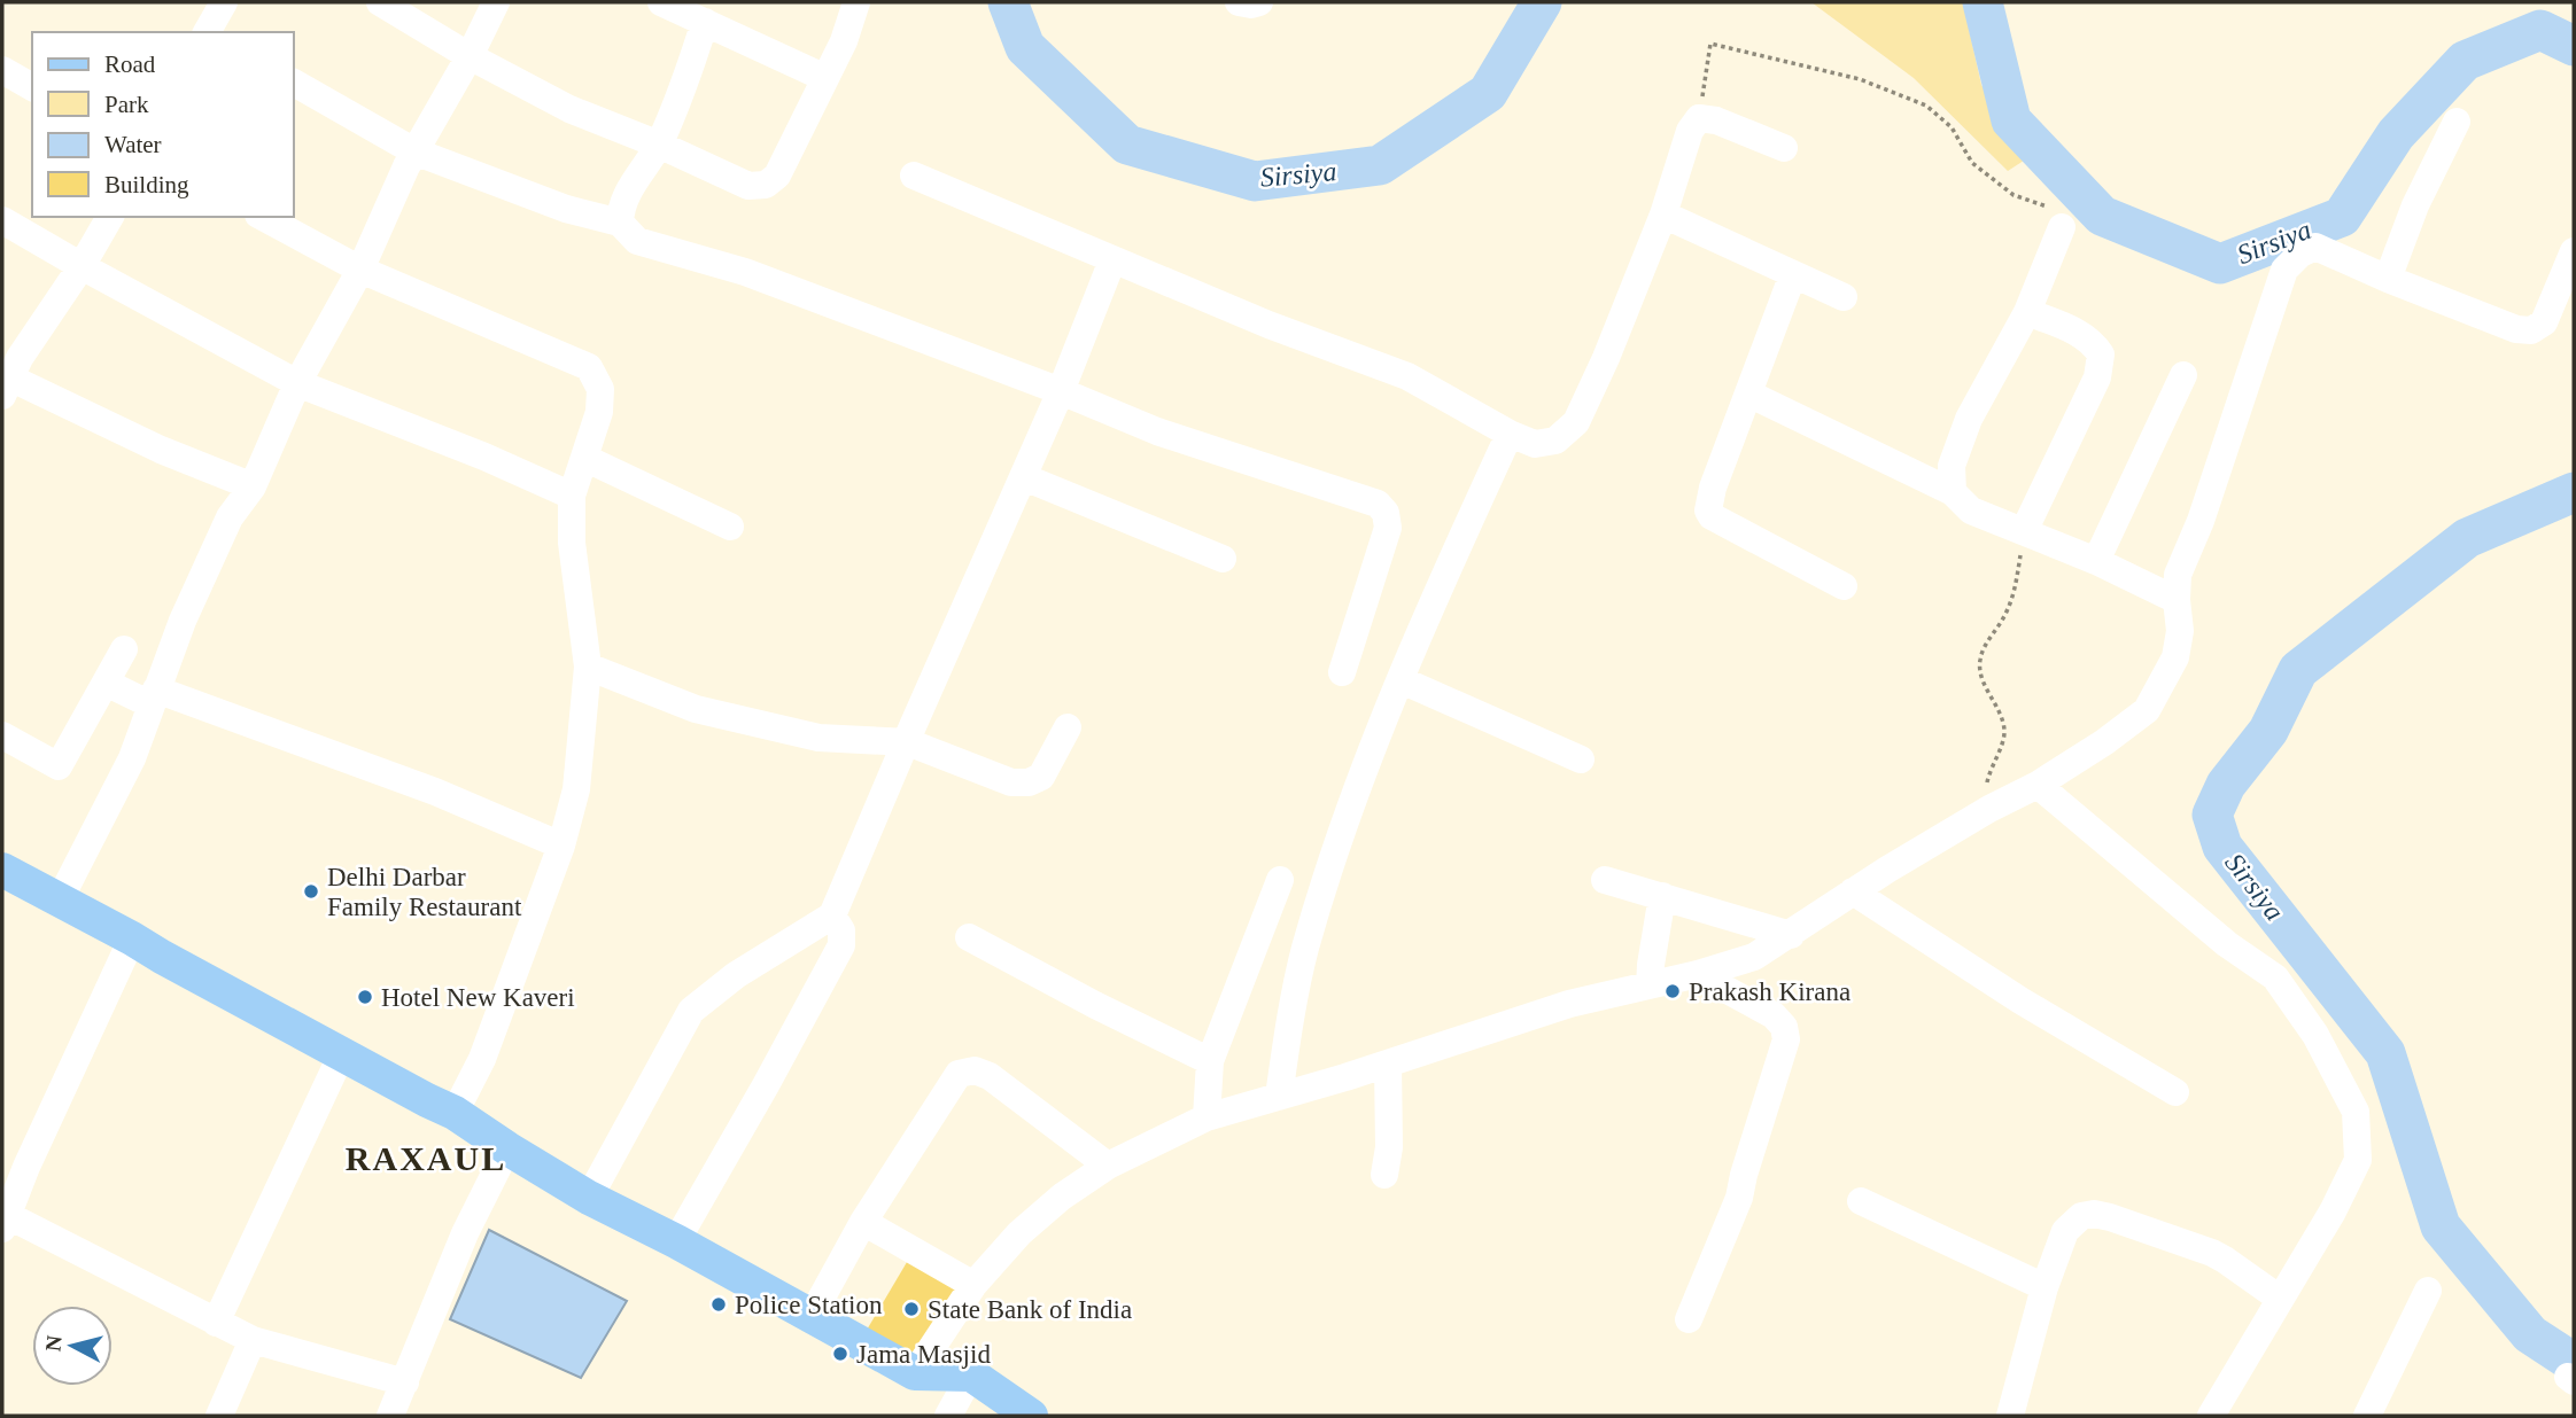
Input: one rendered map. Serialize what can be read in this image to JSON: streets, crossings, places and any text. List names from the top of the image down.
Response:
{
  "districts": ["RAXAUL"],
  "water": ["Sirsiya"],
  "places": [
    "Delhi Darbar Family Restaurant",
    "Prakash Kirana",
    "Hotel New Kaveri",
    "Police Station",
    "State Bank of India",
    "Jama Masjid"
  ],
  "legend": [
    "Road",
    "Park",
    "Water",
    "Building"
  ],
  "north": "left"
}
